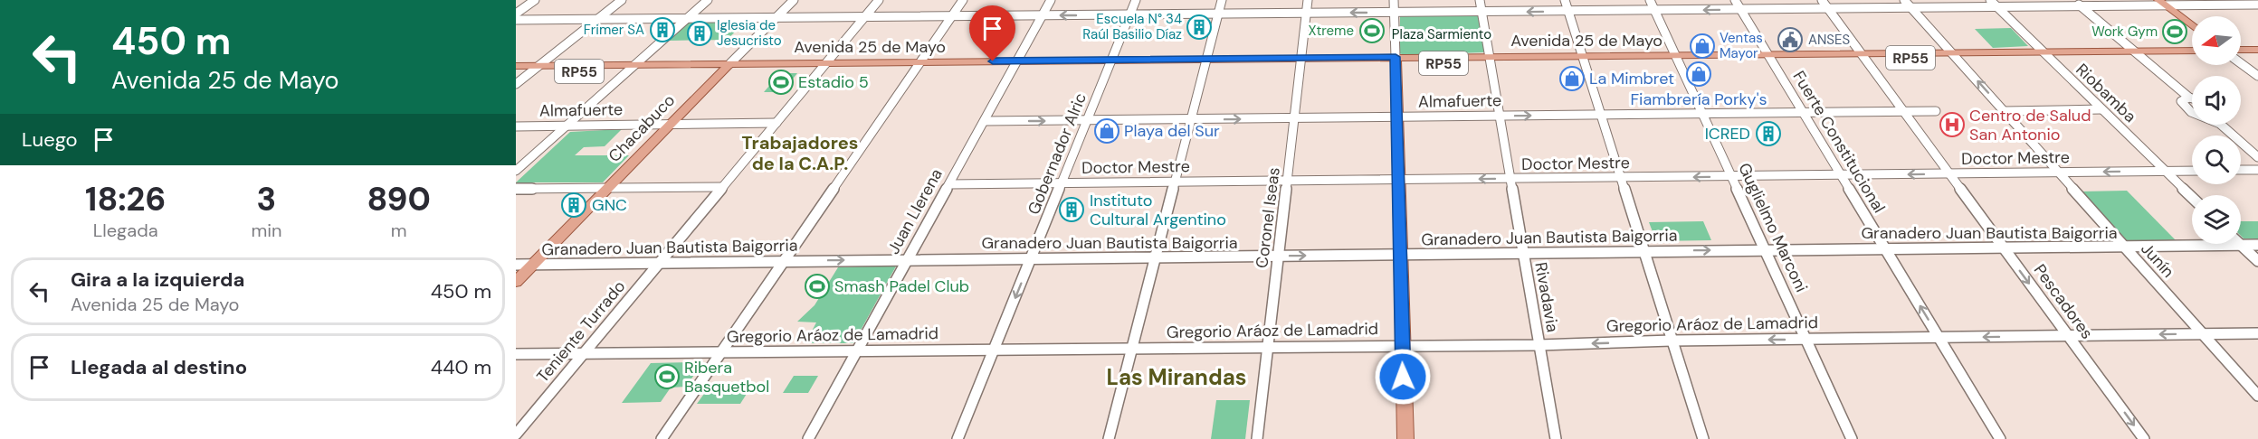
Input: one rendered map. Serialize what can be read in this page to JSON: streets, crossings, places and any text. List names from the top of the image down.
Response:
{
  "streets": {
    "main road": ["Avenida 25 de Mayo", "RP55", "Chacabuco"],
    "street": [
      "Riobamba",
      "Almafuerte",
      "Fuerte Constitucional",
      "Gobernador Alric",
      "Doctor Mestre",
      "Juan Llerena",
      "Coronel Iseas",
      "Guglielmo Marconi",
      "Granadero Juan Bautista Baigorria",
      "Junín",
      "Rivadavia",
      "Pescadores",
      "Gregorio Aráoz de Lamadrid",
      "Teniente Turrado"
    ]
  },
  "crossings": [
    ["Avenida 25 de Mayo", "Riobamba"],
    ["Avenida 25 de Mayo", "Chacabuco"],
    ["Avenida 25 de Mayo", "Fuerte Constitucional"],
    ["Avenida 25 de Mayo", "Gobernador Alric"],
    ["Avenida 25 de Mayo", "Juan Llerena"],
    ["Avenida 25 de Mayo", "Coronel Iseas"],
    ["Avenida 25 de Mayo", "Guglielmo Marconi"],
    ["Avenida 25 de Mayo", "Junín"],
    ["Avenida 25 de Mayo", "Rivadavia"],
    ["Avenida 25 de Mayo", "Pescadores"],
    ["Avenida 25 de Mayo", "Teniente Turrado"],
    ["Riobamba", "Doctor Mestre"],
    ["Almafuerte", "Chacabuco"],
    ["Almafuerte", "Fuerte Constitucional"],
    ["Almafuerte", "Gobernador Alric"],
    ["Almafuerte", "Juan Llerena"],
    ["Almafuerte", "Coronel Iseas"],
    ["Almafuerte", "Guglielmo Marconi"],
    ["Almafuerte", "Rivadavia"],
    ["Almafuerte", "Pescadores"],
    ["Almafuerte", "Teniente Turrado"],
    ["Chacabuco", "Granadero Juan Bautista Baigorria"],
    ["Fuerte Constitucional", "Doctor Mestre"],
    ["Fuerte Constitucional", "Granadero Juan Bautista Baigorria"],
    ["Fuerte Constitucional", "Gregorio Aráoz de Lamadrid"],
    ["Gobernador Alric", "Doctor Mestre"],
    ["Gobernador Alric", "Granadero Juan Bautista Baigorria"],
    ["Gobernador Alric", "Gregorio Aráoz de Lamadrid"],
    ["Doctor Mestre", "Juan Llerena"],
    ["Doctor Mestre", "Coronel Iseas"],
    ["Doctor Mestre", "Guglielmo Marconi"],
    ["Doctor Mestre", "Junín"],
    ["Doctor Mestre", "Rivadavia"],
    ["Doctor Mestre", "Pescadores"],
    ["Juan Llerena", "Granadero Juan Bautista Baigorria"],
    ["Juan Llerena", "Gregorio Aráoz de Lamadrid"],
    ["Coronel Iseas", "Granadero Juan Bautista Baigorria"],
    ["Coronel Iseas", "Gregorio Aráoz de Lamadrid"],
    ["Guglielmo Marconi", "Granadero Juan Bautista Baigorria"],
    ["Guglielmo Marconi", "Gregorio Aráoz de Lamadrid"],
    ["Granadero Juan Bautista Baigorria", "Junín"],
    ["Granadero Juan Bautista Baigorria", "Rivadavia"],
    ["Granadero Juan Bautista Baigorria", "Pescadores"],
    ["Granadero Juan Bautista Baigorria", "Teniente Turrado"],
    ["Junín", "Gregorio Aráoz de Lamadrid"],
    ["Rivadavia", "Gregorio Aráoz de Lamadrid"],
    ["Pescadores", "Gregorio Aráoz de Lamadrid"],
    ["Gregorio Aráoz de Lamadrid", "Teniente Turrado"]
  ],
  "one_way": ["Doctor Mestre", "Pescadores"],
  "districts": ["Trabajadores de la C.A.P.", "Las Mirandas"],
  "parks": ["Plaza Sarmiento"],
  "places": {
    "building": [
      "Escuela N° 34 Raúl Basilio Díaz",
      "Frimer SA",
      "Iglesia de Jesucristo",
      "ICRED",
      "GNC",
      "Instituto Cultural Argentino"
    ],
    "sports": [
      "Xtreme",
      "Work Gym",
      "Estadio 5",
      "Smash Padel Club",
      "Ribera Basquetbol"
    ],
    "public building": ["ANSES"],
    "shop": [
      "Ventas Mayor",
      "Fiambrería Porky's",
      "La Mimbret",
      "Playa del Sur"
    ],
    "hospital": ["Centro de Salud San Antonio"]
  },
  "north": "left",
  "page": {
    "turn": ["450 m", "Avenida 25 de Mayo"],
    "then": "Luego",
    "eta": [
      "18:26",
      "Llegada",
      "3",
      "min",
      "890",
      "m"
    ],
    "list": [
      {
        "name": "Gira a la izquierda",
        "note": "Avenida 25 de Mayo",
        "value": "450 m"
      },
      {
        "name": "Llegada al destino",
        "value": "440 m"
      }
    ]
  }
}
